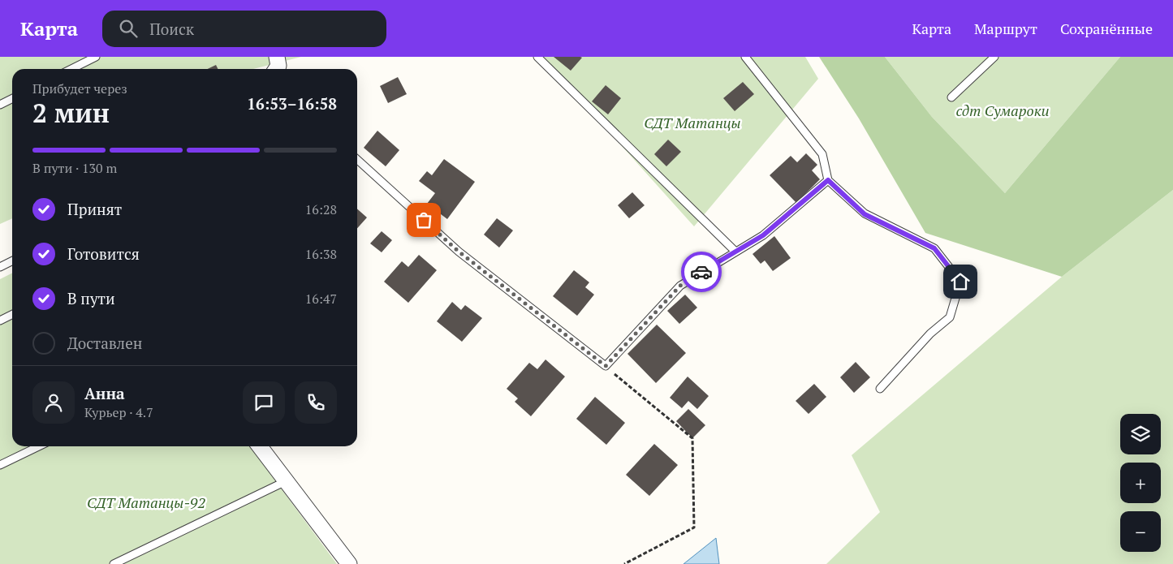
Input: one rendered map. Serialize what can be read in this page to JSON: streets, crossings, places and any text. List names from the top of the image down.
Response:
{
  "parks": ["сдт Сумароки", "СДТ Матанцы", "СДТ Матанцы-92"],
  "page": {
    "header": "Карта",
    "search": "Поиск",
    "nav": ["Карта", "Маршрут", "Сохранённые"],
    "heading": ["2 мин", "Прибудет через", "16:53–16:58"],
    "panel": ["Анна", "Курьер · 4.7"],
    "bar": "В пути · 130 m",
    "list": [
      ["Принят", "16:28"],
      ["Готовится", "16:38"],
      ["В пути", "16:47"],
      "Доставлен"
    ],
    "map_buttons": ["+", "−"]
  }
}
